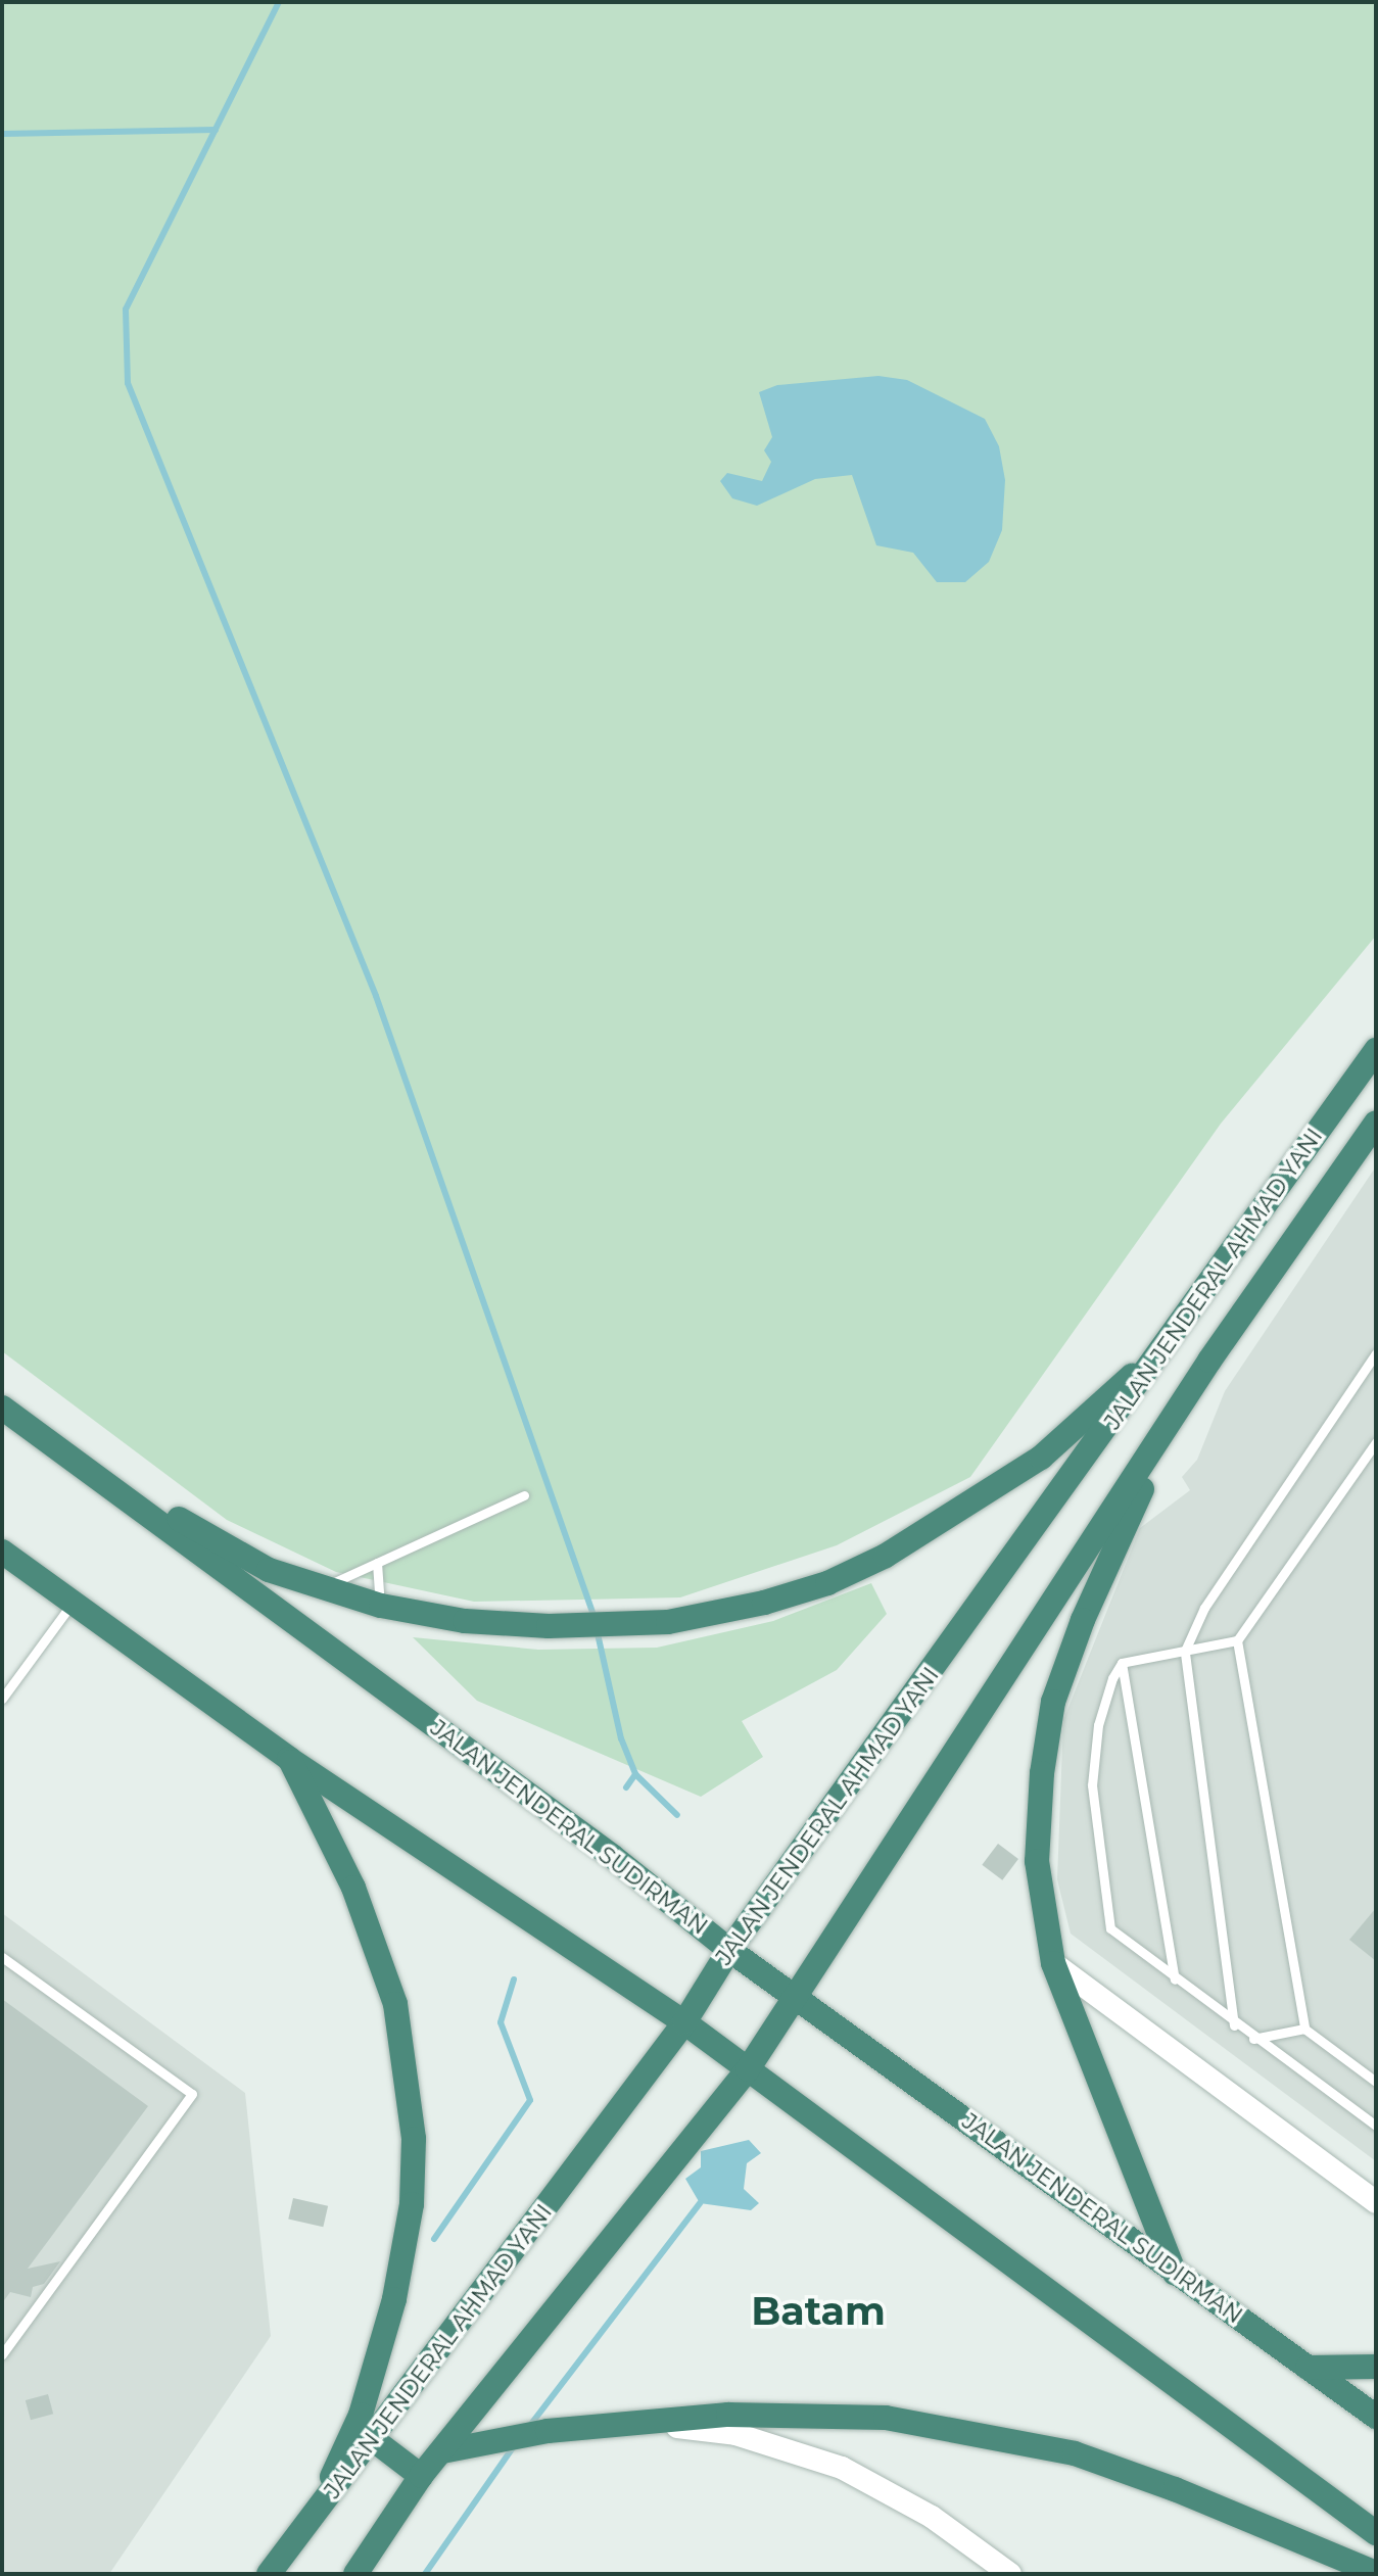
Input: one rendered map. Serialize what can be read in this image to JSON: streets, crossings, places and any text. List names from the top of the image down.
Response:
{
  "streets": {
    "highway": ["JALAN JENDERAL AHMAD YANI", "JALAN JENDERAL SUDIRMAN"]
  },
  "crossings": [
    ["JALAN JENDERAL AHMAD YANI", "JALAN JENDERAL SUDIRMAN"]
  ],
  "districts": ["Batam"]
}
